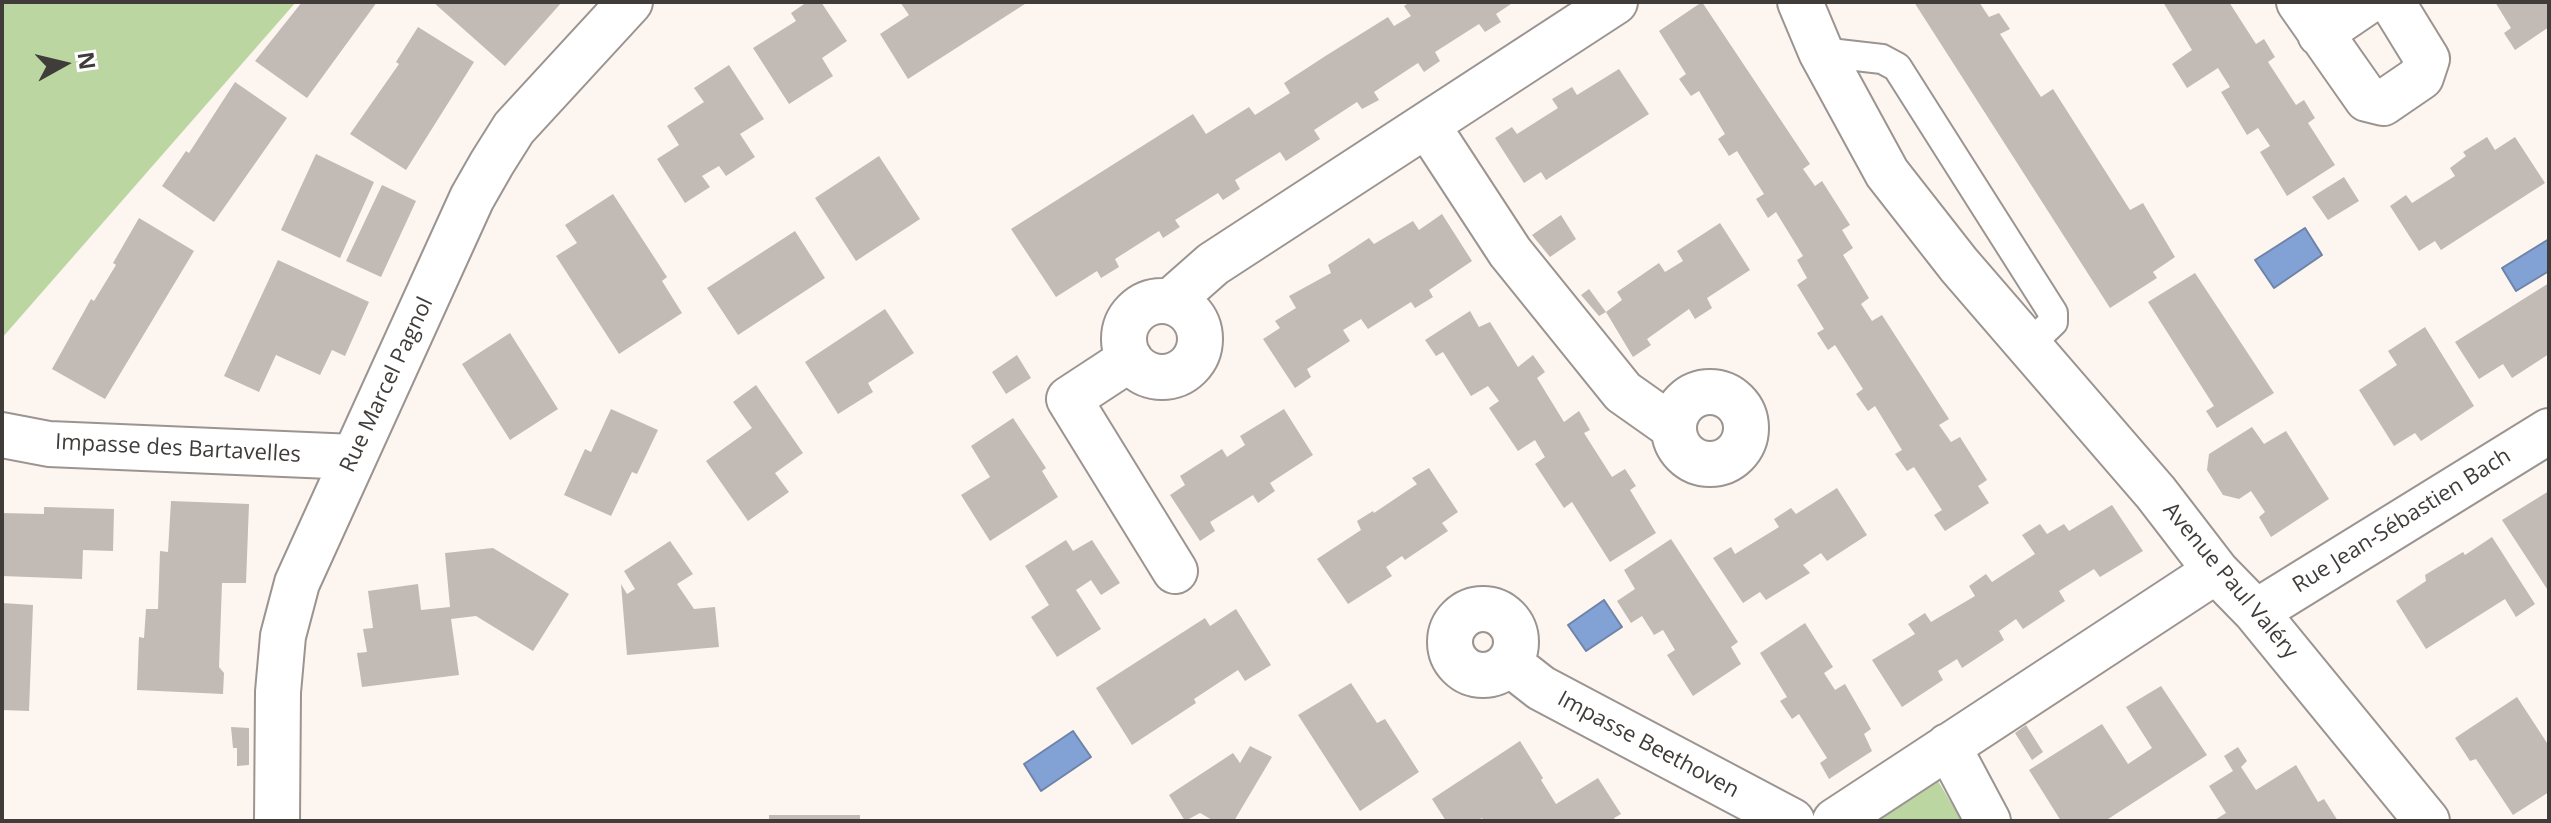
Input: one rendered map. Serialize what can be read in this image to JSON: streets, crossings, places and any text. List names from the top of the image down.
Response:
{
  "streets": {
    "street": [
      "Rue Marcel Pagnol",
      "Impasse des Bartavelles",
      "Rue Jean-Sébastien Bach",
      "Avenue Paul Valéry",
      "Impasse Beethoven"
    ]
  },
  "crossings": [
    ["Rue Marcel Pagnol", "Impasse des Bartavelles"],
    ["Rue Jean-Sébastien Bach", "Avenue Paul Valéry"]
  ],
  "north": "right"
}
